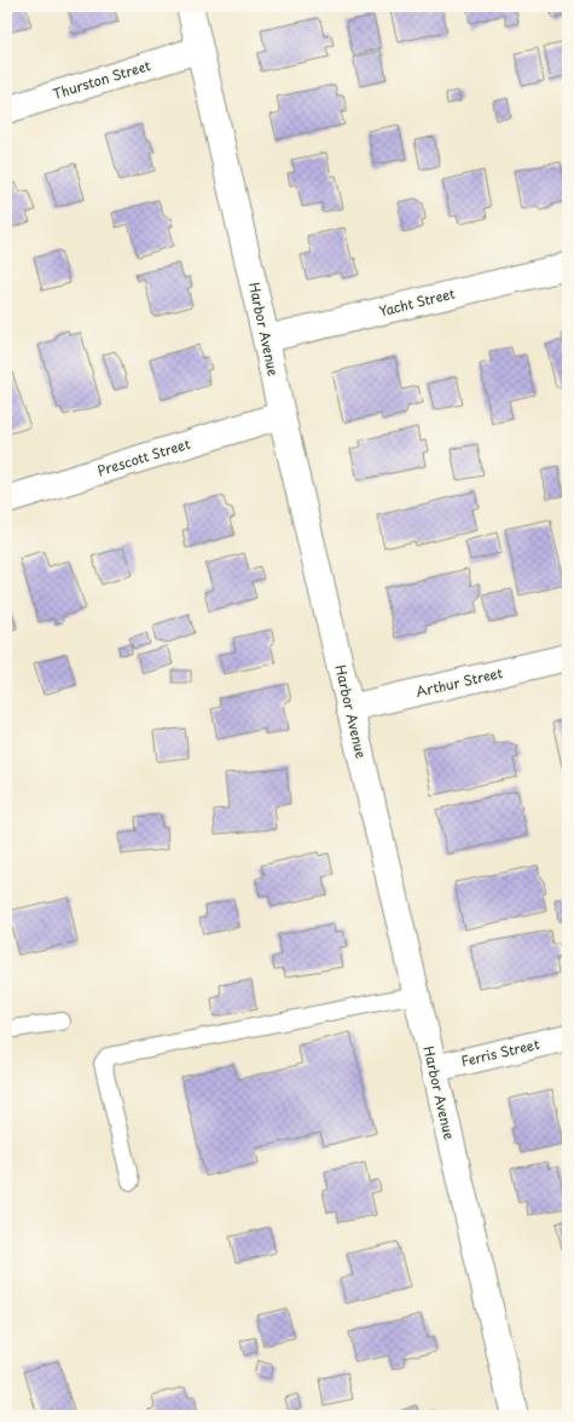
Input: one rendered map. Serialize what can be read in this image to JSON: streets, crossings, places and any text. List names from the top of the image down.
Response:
{
  "streets": {
    "street": [
      "Thurston Street",
      "Yacht Street",
      "Harbor Avenue",
      "Prescott Street",
      "Arthur Street",
      "Ferris Street"
    ]
  },
  "crossings": [
    ["Thurston Street", "Harbor Avenue"],
    ["Yacht Street", "Harbor Avenue"],
    ["Harbor Avenue", "Prescott Street"],
    ["Harbor Avenue", "Arthur Street"],
    ["Harbor Avenue", "Ferris Street"]
  ]
}
